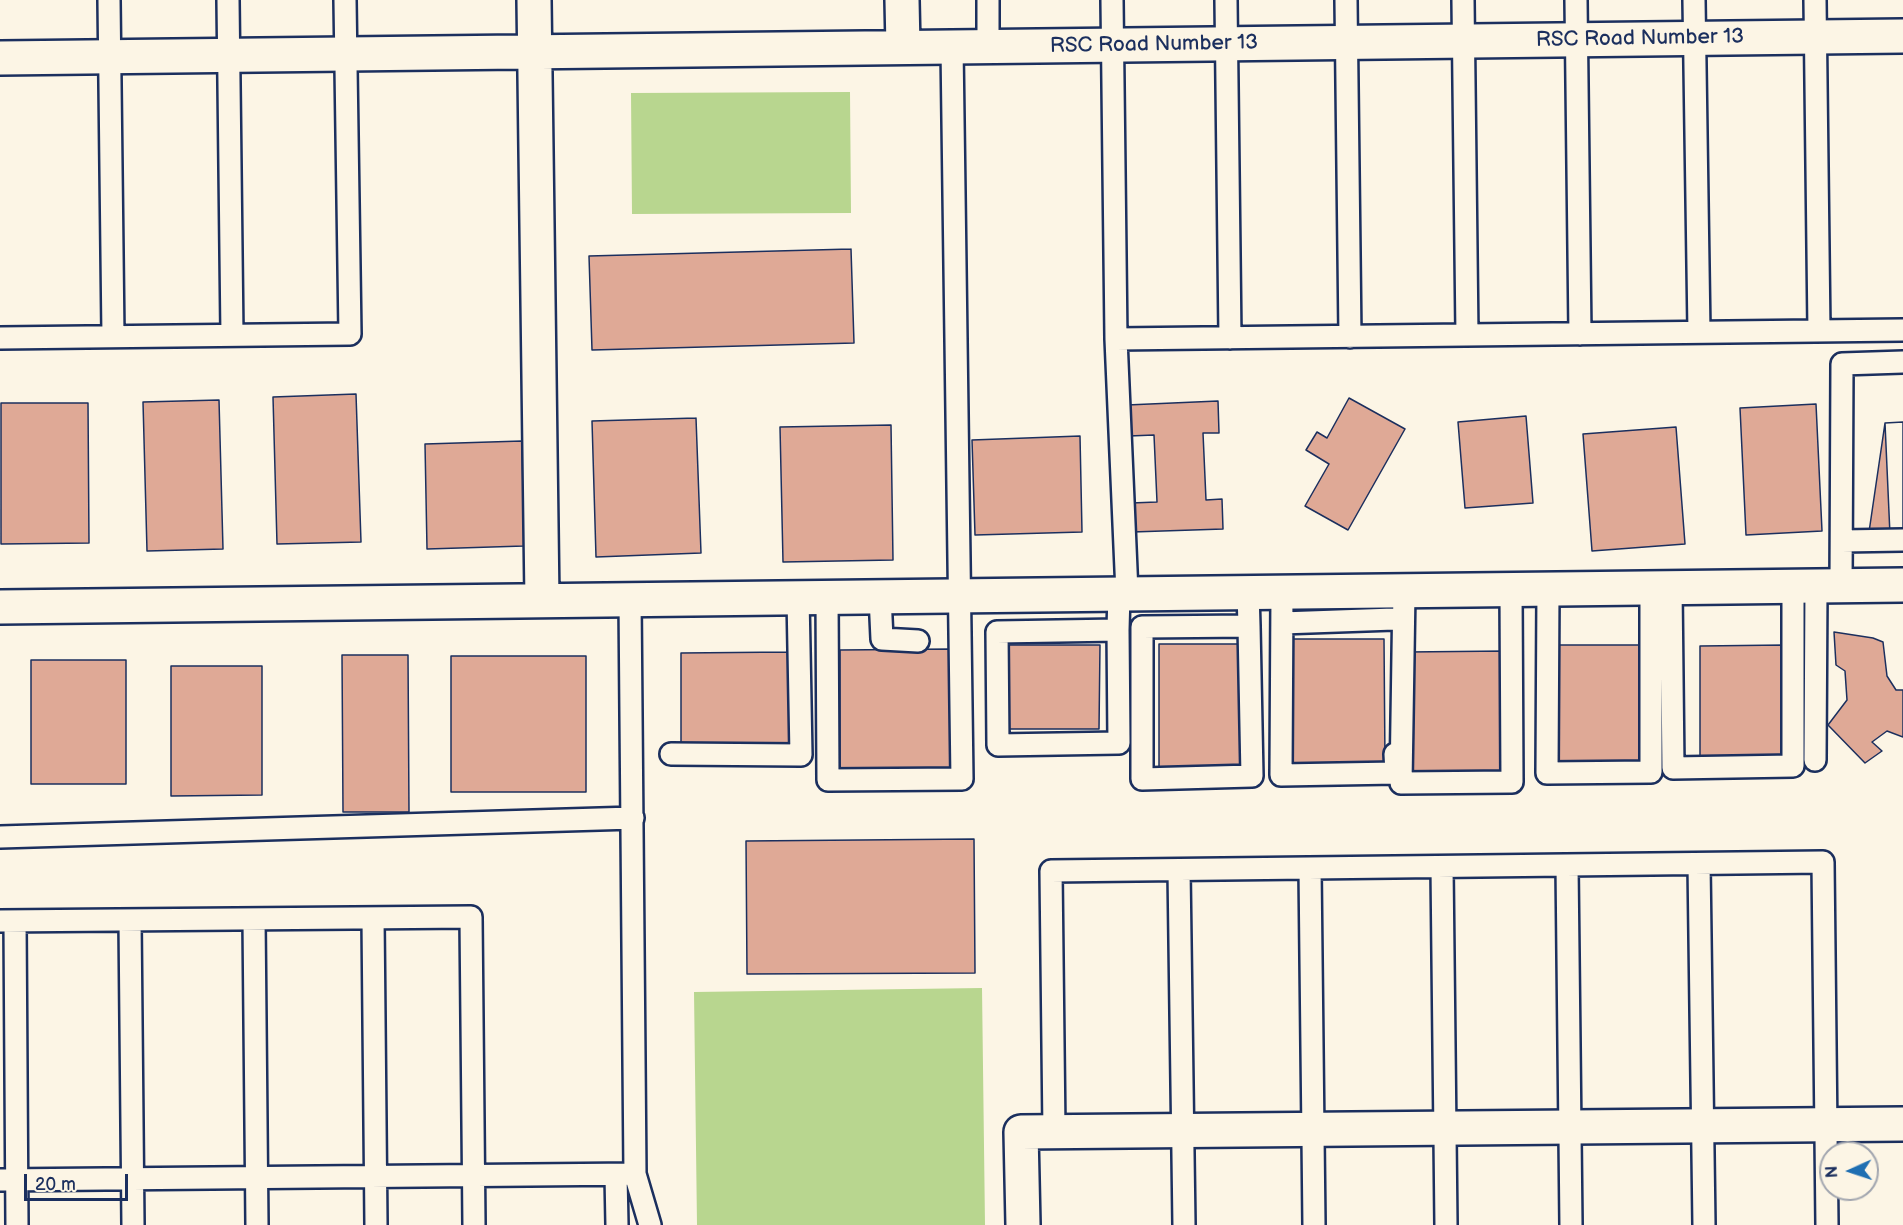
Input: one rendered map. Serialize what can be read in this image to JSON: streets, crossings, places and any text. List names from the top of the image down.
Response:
{
  "streets": {
    "street": ["RSC Road Number 13"]
  },
  "scale_bar": "20 m",
  "north": "left"
}
